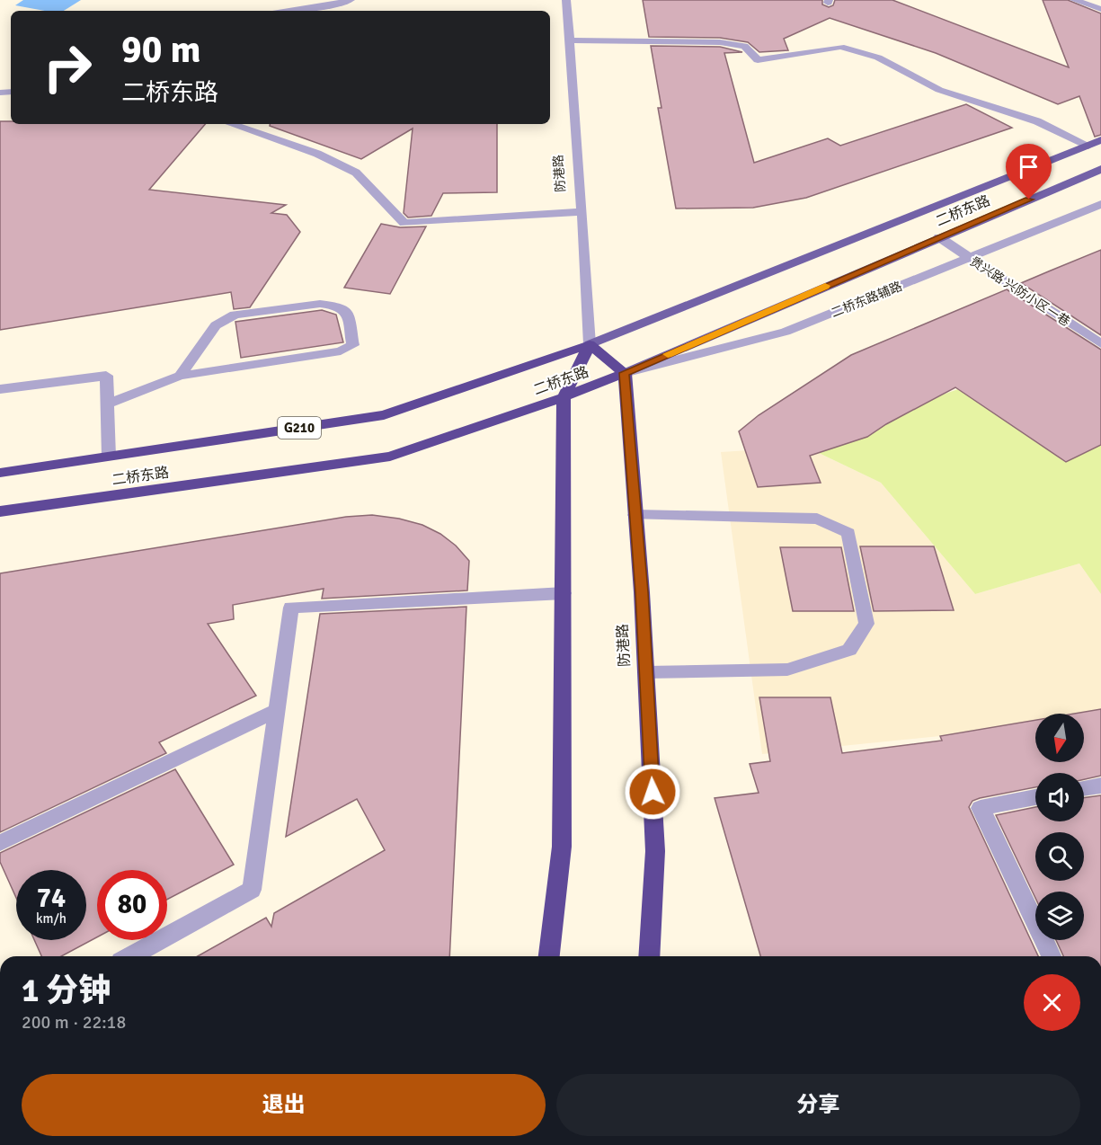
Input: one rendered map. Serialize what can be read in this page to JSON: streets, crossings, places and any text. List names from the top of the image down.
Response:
{
  "streets": {
    "highway": ["防港路", "二桥东路", "G210"],
    "street": ["贵兴路 兴防小区一巷", "二桥东路辅路"]
  },
  "crossings": [
    ["防港路", "二桥东路"],
    ["防港路", "二桥东路辅路"],
    ["二桥东路", "贵兴路 兴防小区一巷"],
    ["二桥东路", "二桥东路辅路"],
    ["贵兴路 兴防小区一巷", "二桥东路辅路"]
  ],
  "north": "bottom",
  "page": {
    "turn": ["90 m", "二桥东路"],
    "speed": "74 km/h",
    "limit": "80",
    "heading": ["1 分钟", "200 m · 22:18"],
    "buttons": ["退出", "分享"]
  }
}
